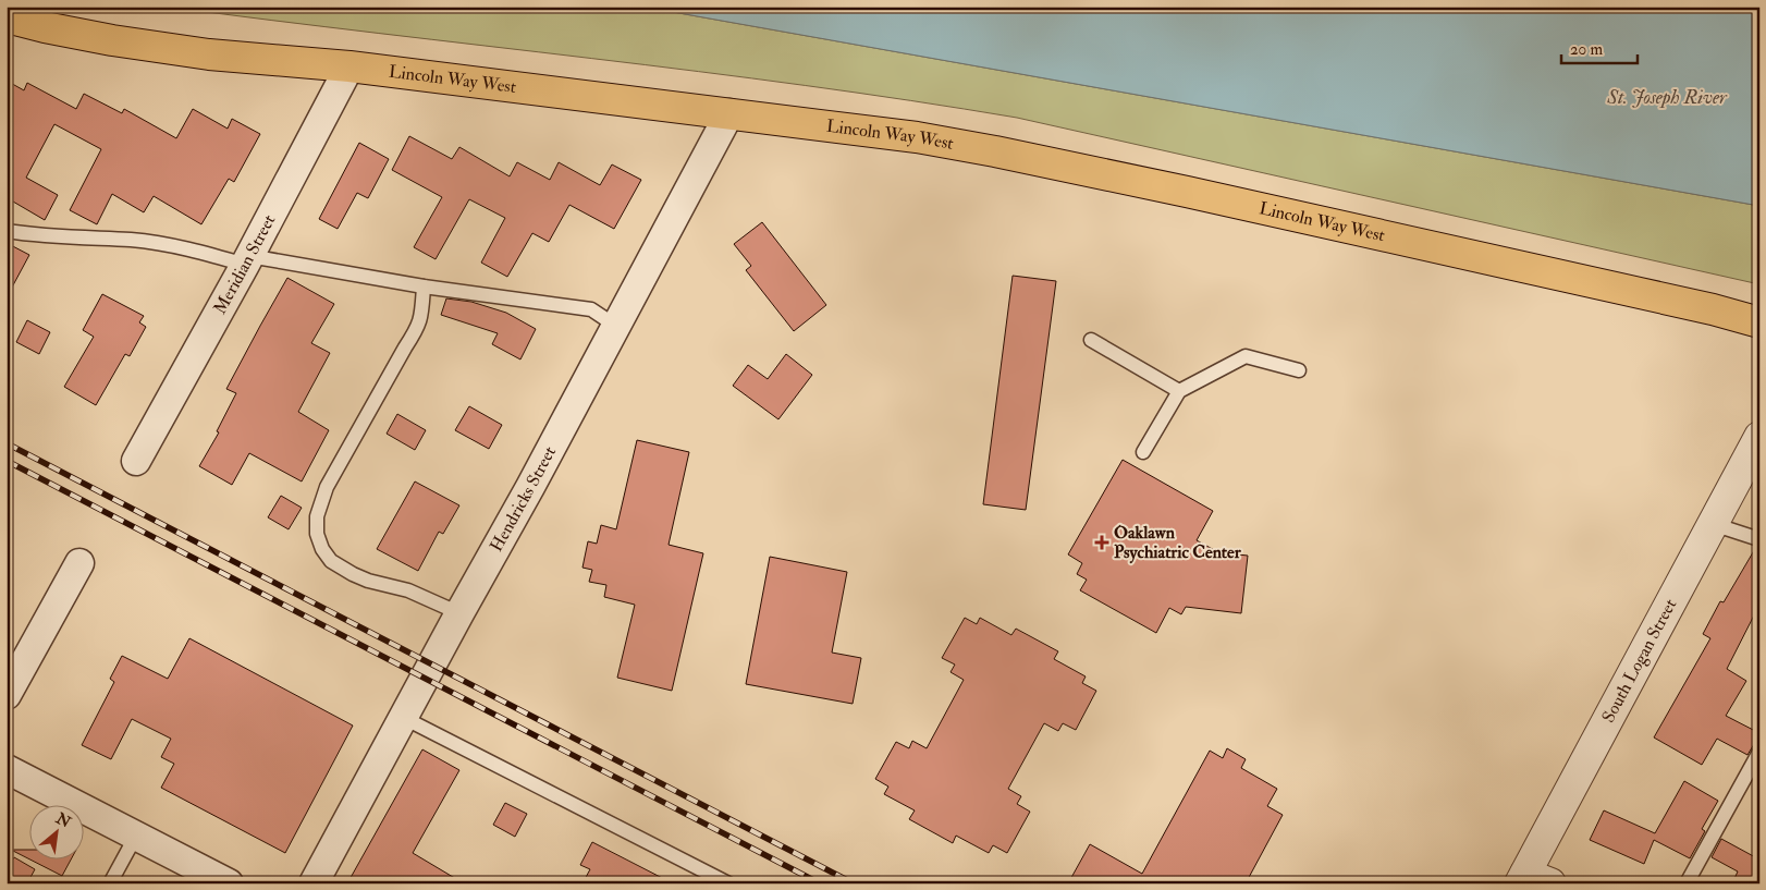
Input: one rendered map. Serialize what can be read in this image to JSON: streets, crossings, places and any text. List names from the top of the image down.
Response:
{
  "streets": {
    "main road": ["Lincoln Way West"],
    "street": ["Meridian Street", "Hendricks Street", "South Logan Street"]
  },
  "crossings": [
    ["Lincoln Way West", "Meridian Street"],
    ["Lincoln Way West", "Hendricks Street"]
  ],
  "water": ["St. Joseph River"],
  "places": {
    "health": ["Oaklawn Psychiatric Center"]
  },
  "scale_bar": "20 m",
  "north": "top right"
}
